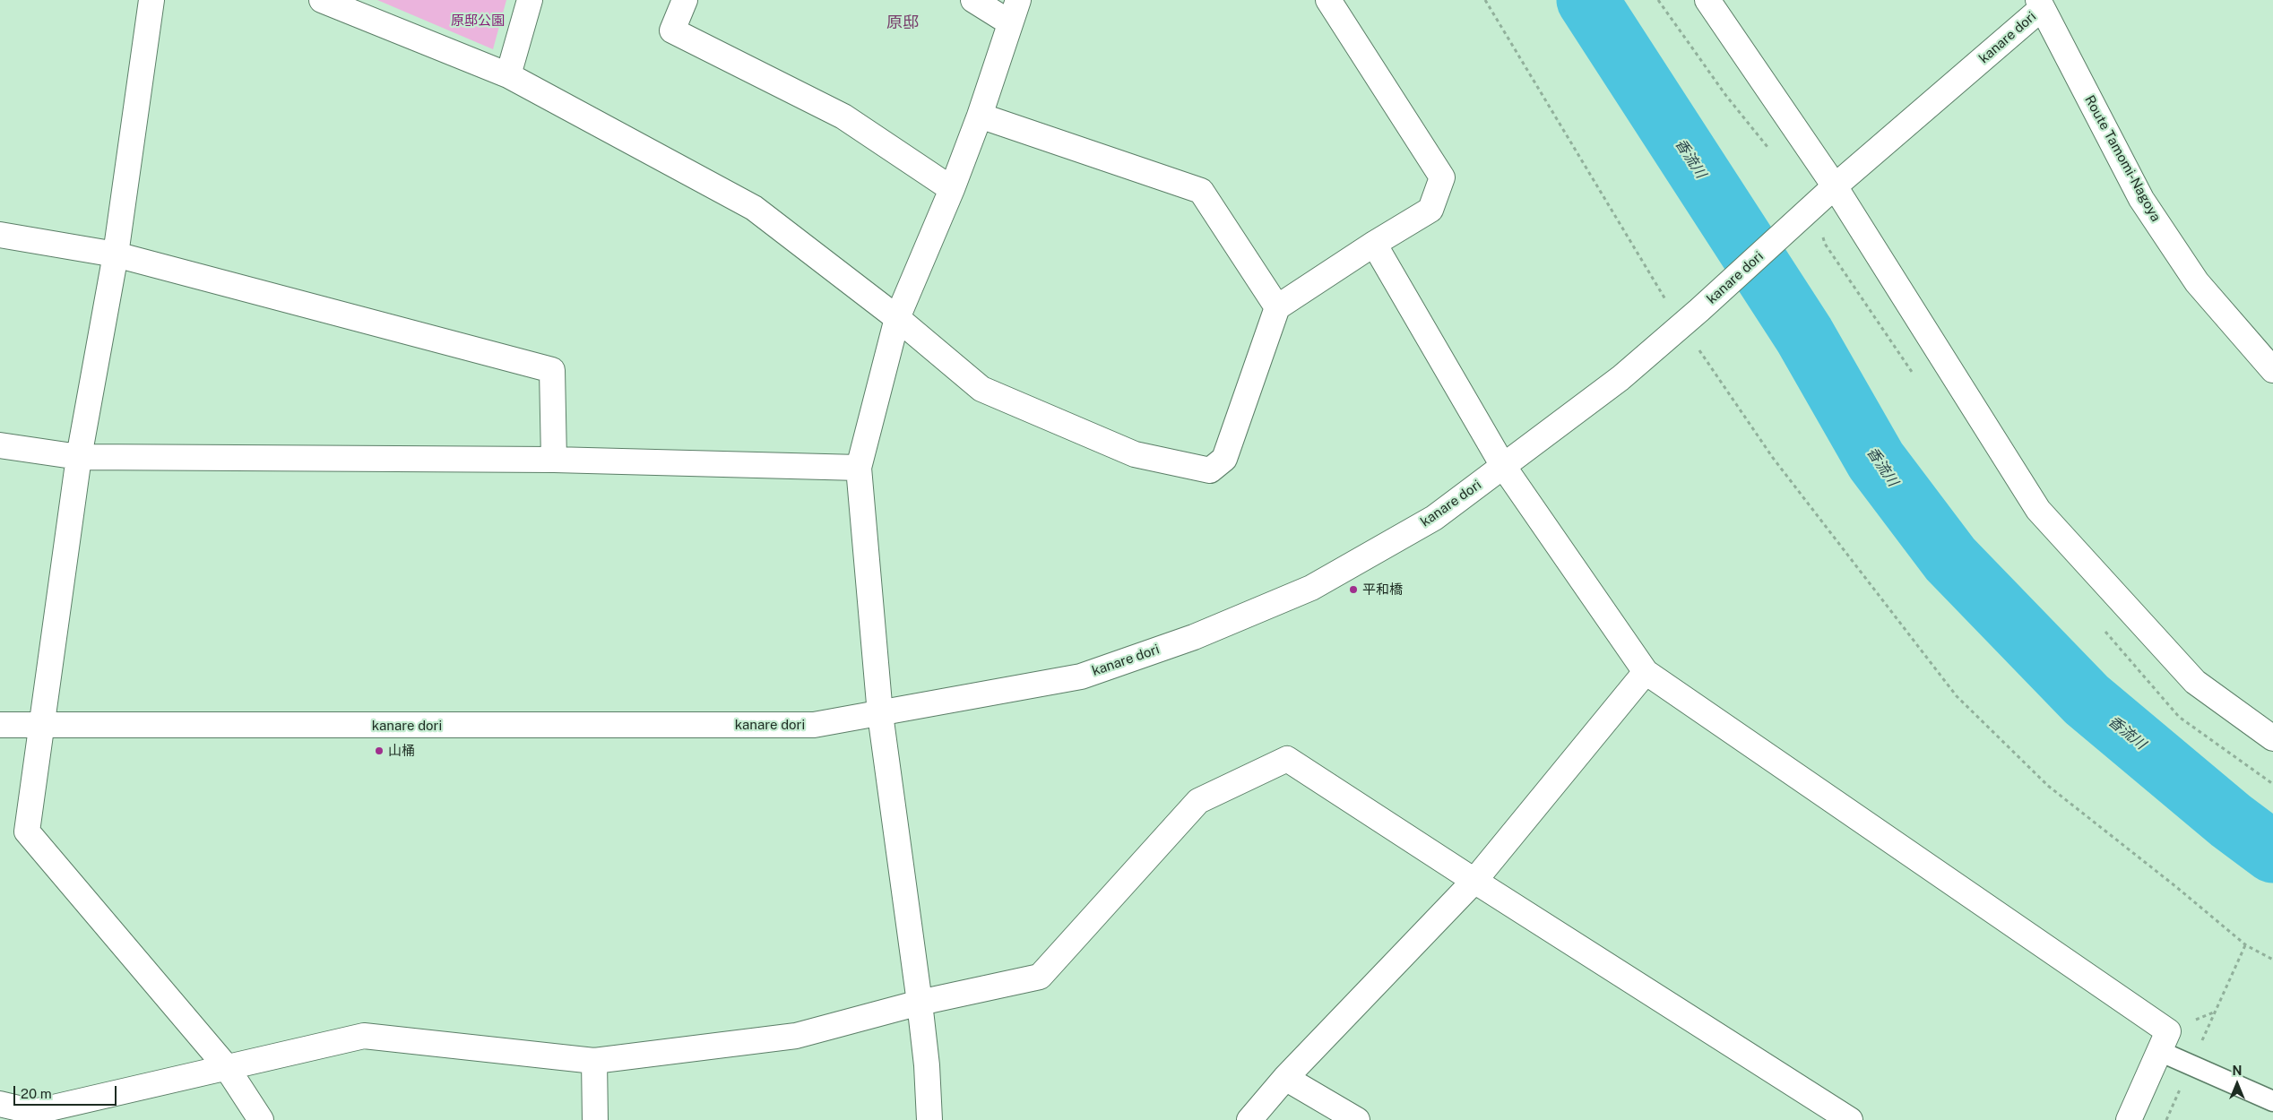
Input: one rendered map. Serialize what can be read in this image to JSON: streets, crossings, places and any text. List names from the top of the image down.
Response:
{
  "streets": {
    "street": ["kanare dori", "Route Tamomi-Nagoya"]
  },
  "crossings": [
    ["kanare dori", "Route Tamomi-Nagoya"]
  ],
  "districts": ["原邸"],
  "water": ["香流川"],
  "parks": ["原邸公園"],
  "places": ["平和橋", "山桶"],
  "scale_bar": "20 m",
  "north": "top"
}
